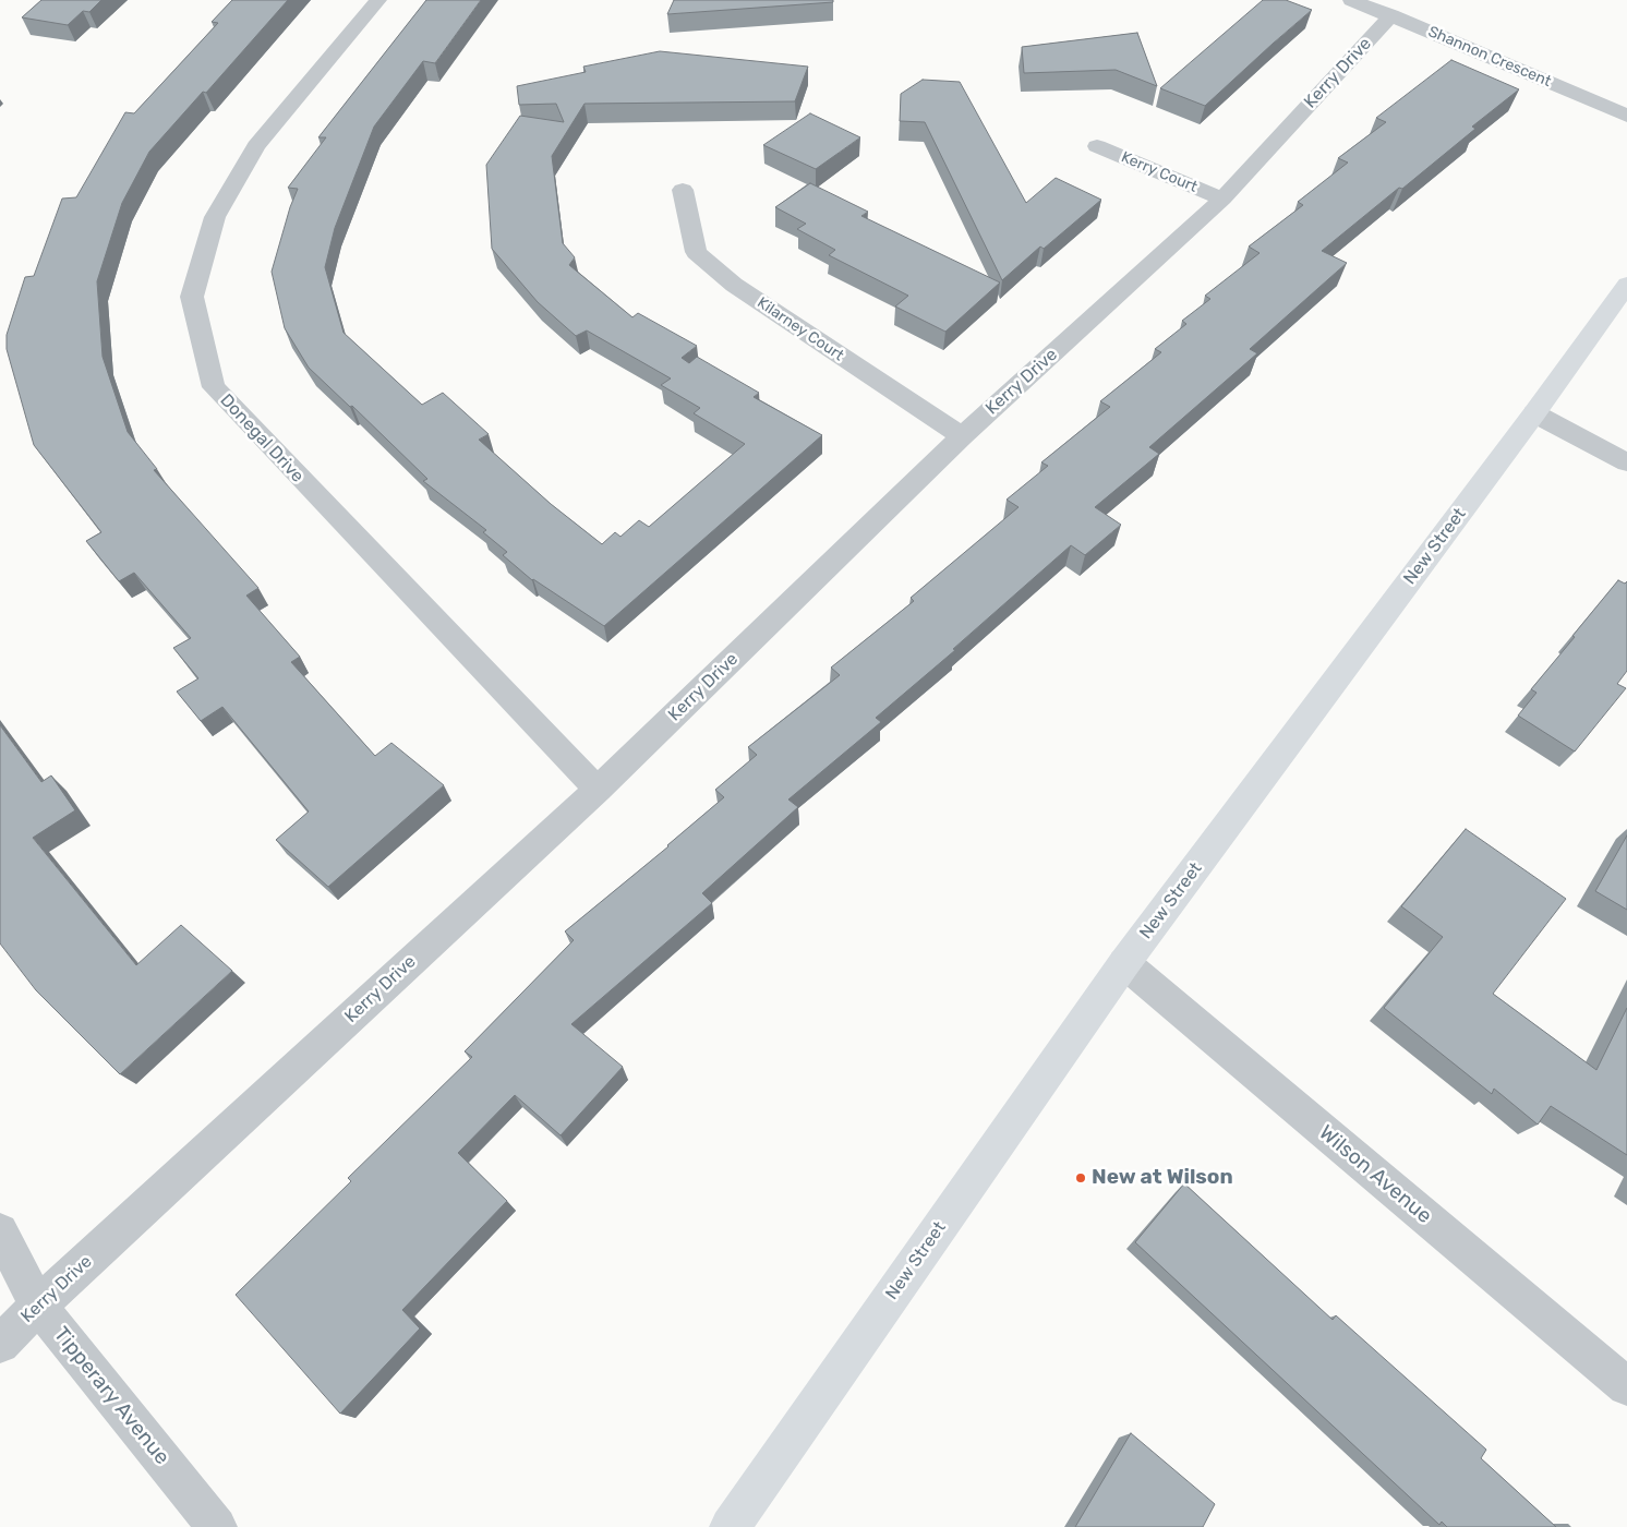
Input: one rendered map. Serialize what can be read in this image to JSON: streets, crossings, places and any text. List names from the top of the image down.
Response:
{
  "streets": {
    "main road": ["New Street"],
    "street": [
      "Shannon Crescent",
      "Kerry Drive",
      "Kerry Court",
      "Kilarney Court",
      "Donegal Drive",
      "Wilson Avenue",
      "Tipperary Avenue"
    ]
  },
  "crossings": [
    ["Shannon Crescent", "Kerry Drive"],
    ["Kerry Drive", "Kerry Court"],
    ["Kerry Drive", "Kilarney Court"],
    ["Kerry Drive", "Donegal Drive"],
    ["Kerry Drive", "Tipperary Avenue"],
    ["New Street", "Wilson Avenue"]
  ],
  "places": ["New at Wilson"]
}
